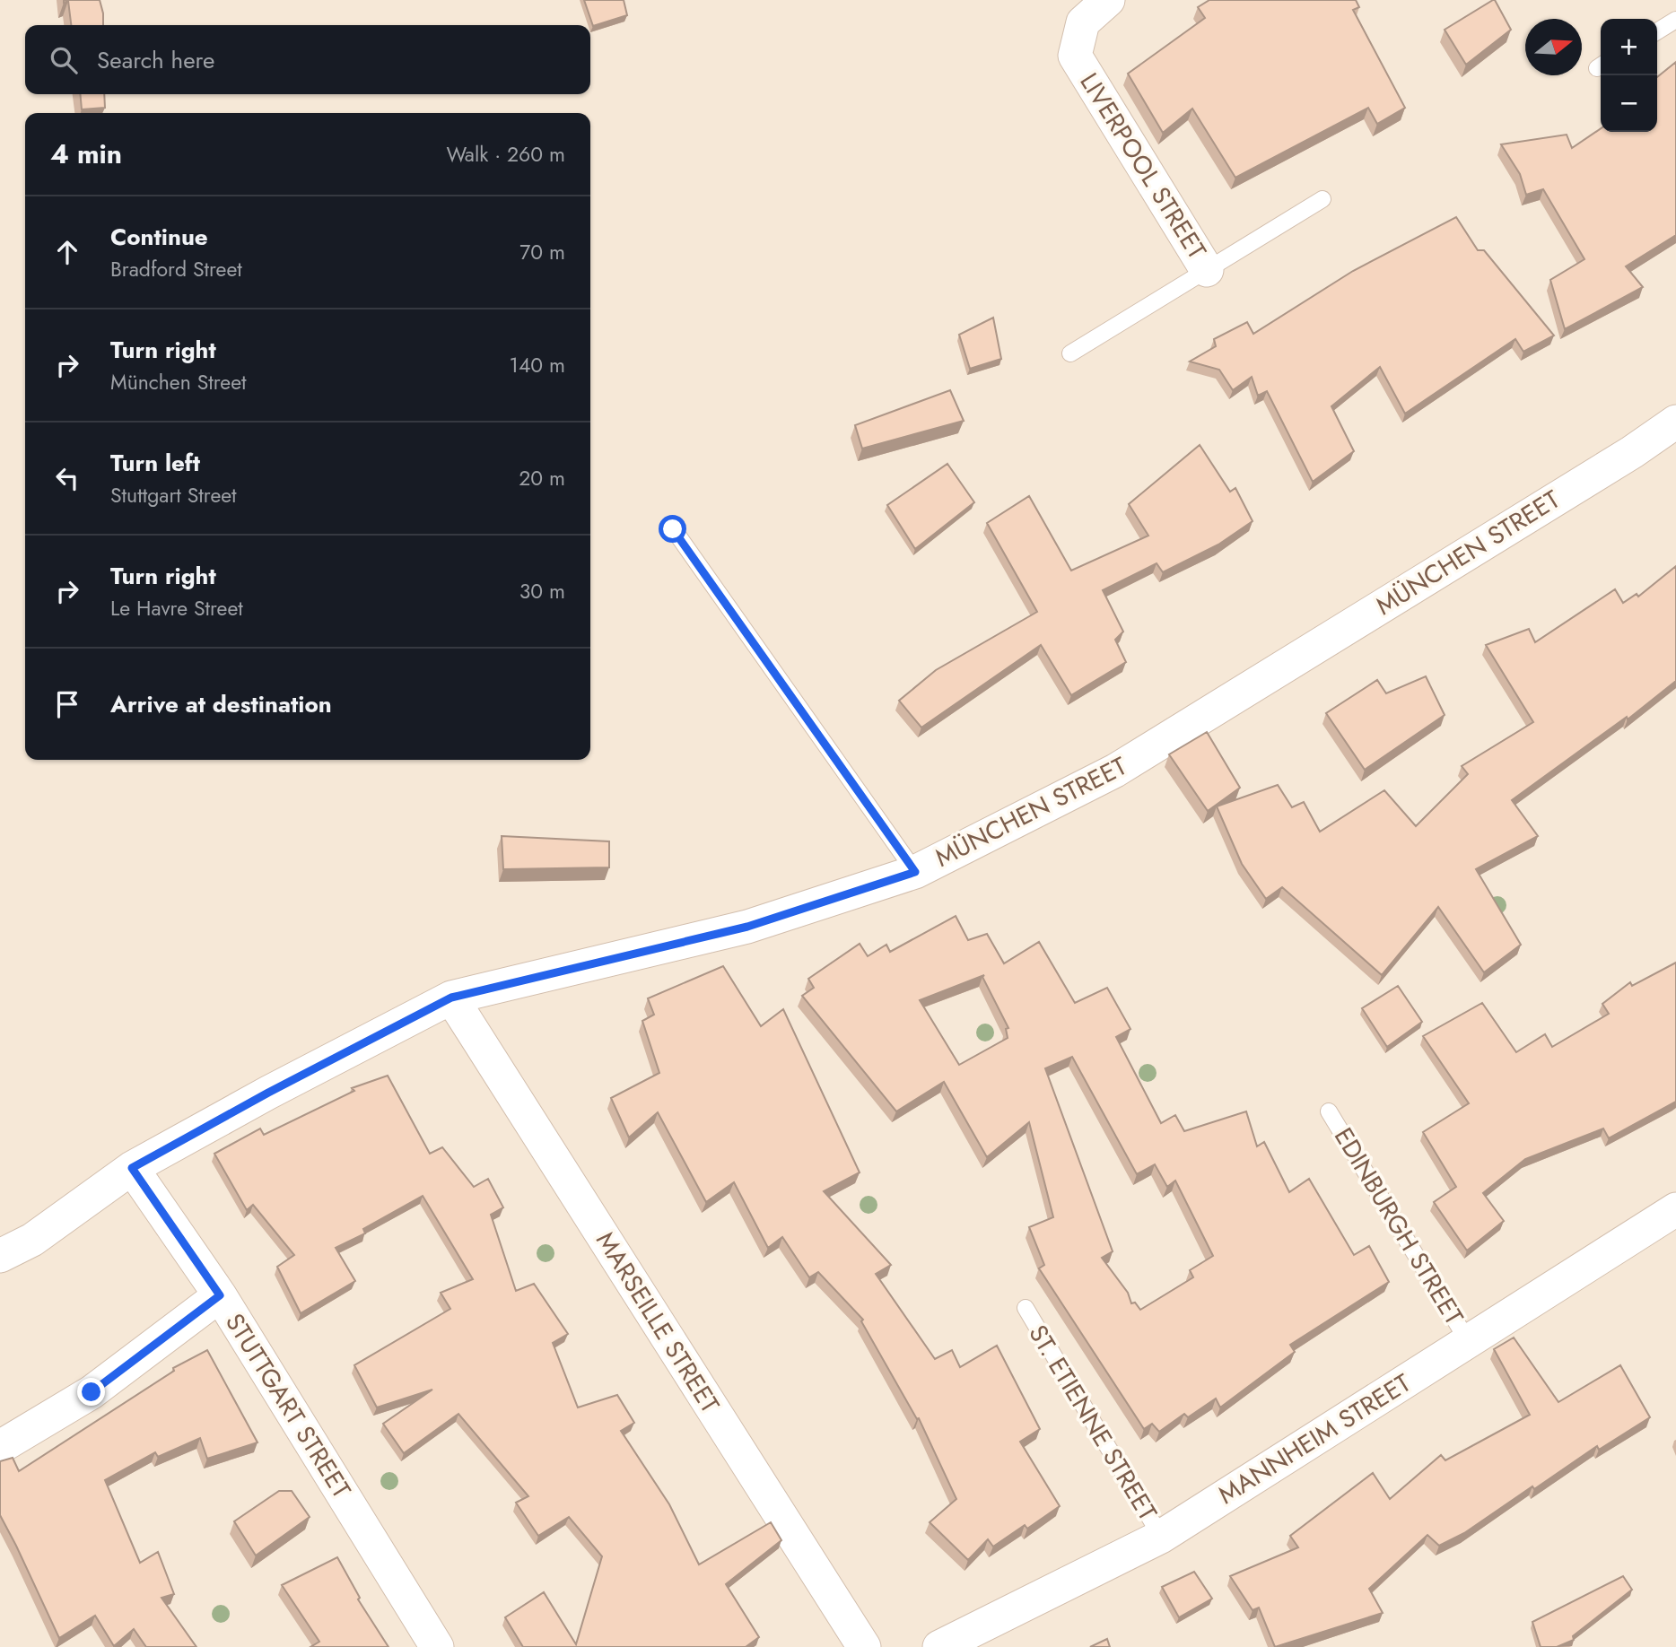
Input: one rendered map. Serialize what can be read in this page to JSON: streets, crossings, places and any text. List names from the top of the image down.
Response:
{
  "streets": {
    "street": [
      "LIVERPOOL STREET",
      "MÜNCHEN STREET",
      "MARSEILLE STREET",
      "STUTTGART STREET",
      "MANNHEIM STREET"
    ],
    "lane": ["EDINBURGH STREET", "ST. ETIENNE STREET"]
  },
  "crossings": [
    ["MÜNCHEN STREET", "MARSEILLE STREET"],
    ["MÜNCHEN STREET", "STUTTGART STREET"],
    ["EDINBURGH STREET", "MANNHEIM STREET"],
    ["ST. ETIENNE STREET", "MANNHEIM STREET"]
  ],
  "north": "right",
  "page": {
    "map_buttons": ["+", "−"],
    "search": "Search here",
    "heading": ["4 min", "Walk · 260 m"],
    "list": [
      ["Continue", "Bradford Street", "70 m"],
      ["Turn right", "München Street", "140 m"],
      ["Turn left", "Stuttgart Street", "20 m"],
      ["Turn right", "Le Havre Street", "30 m"],
      "Arrive at destination"
    ]
  }
}
